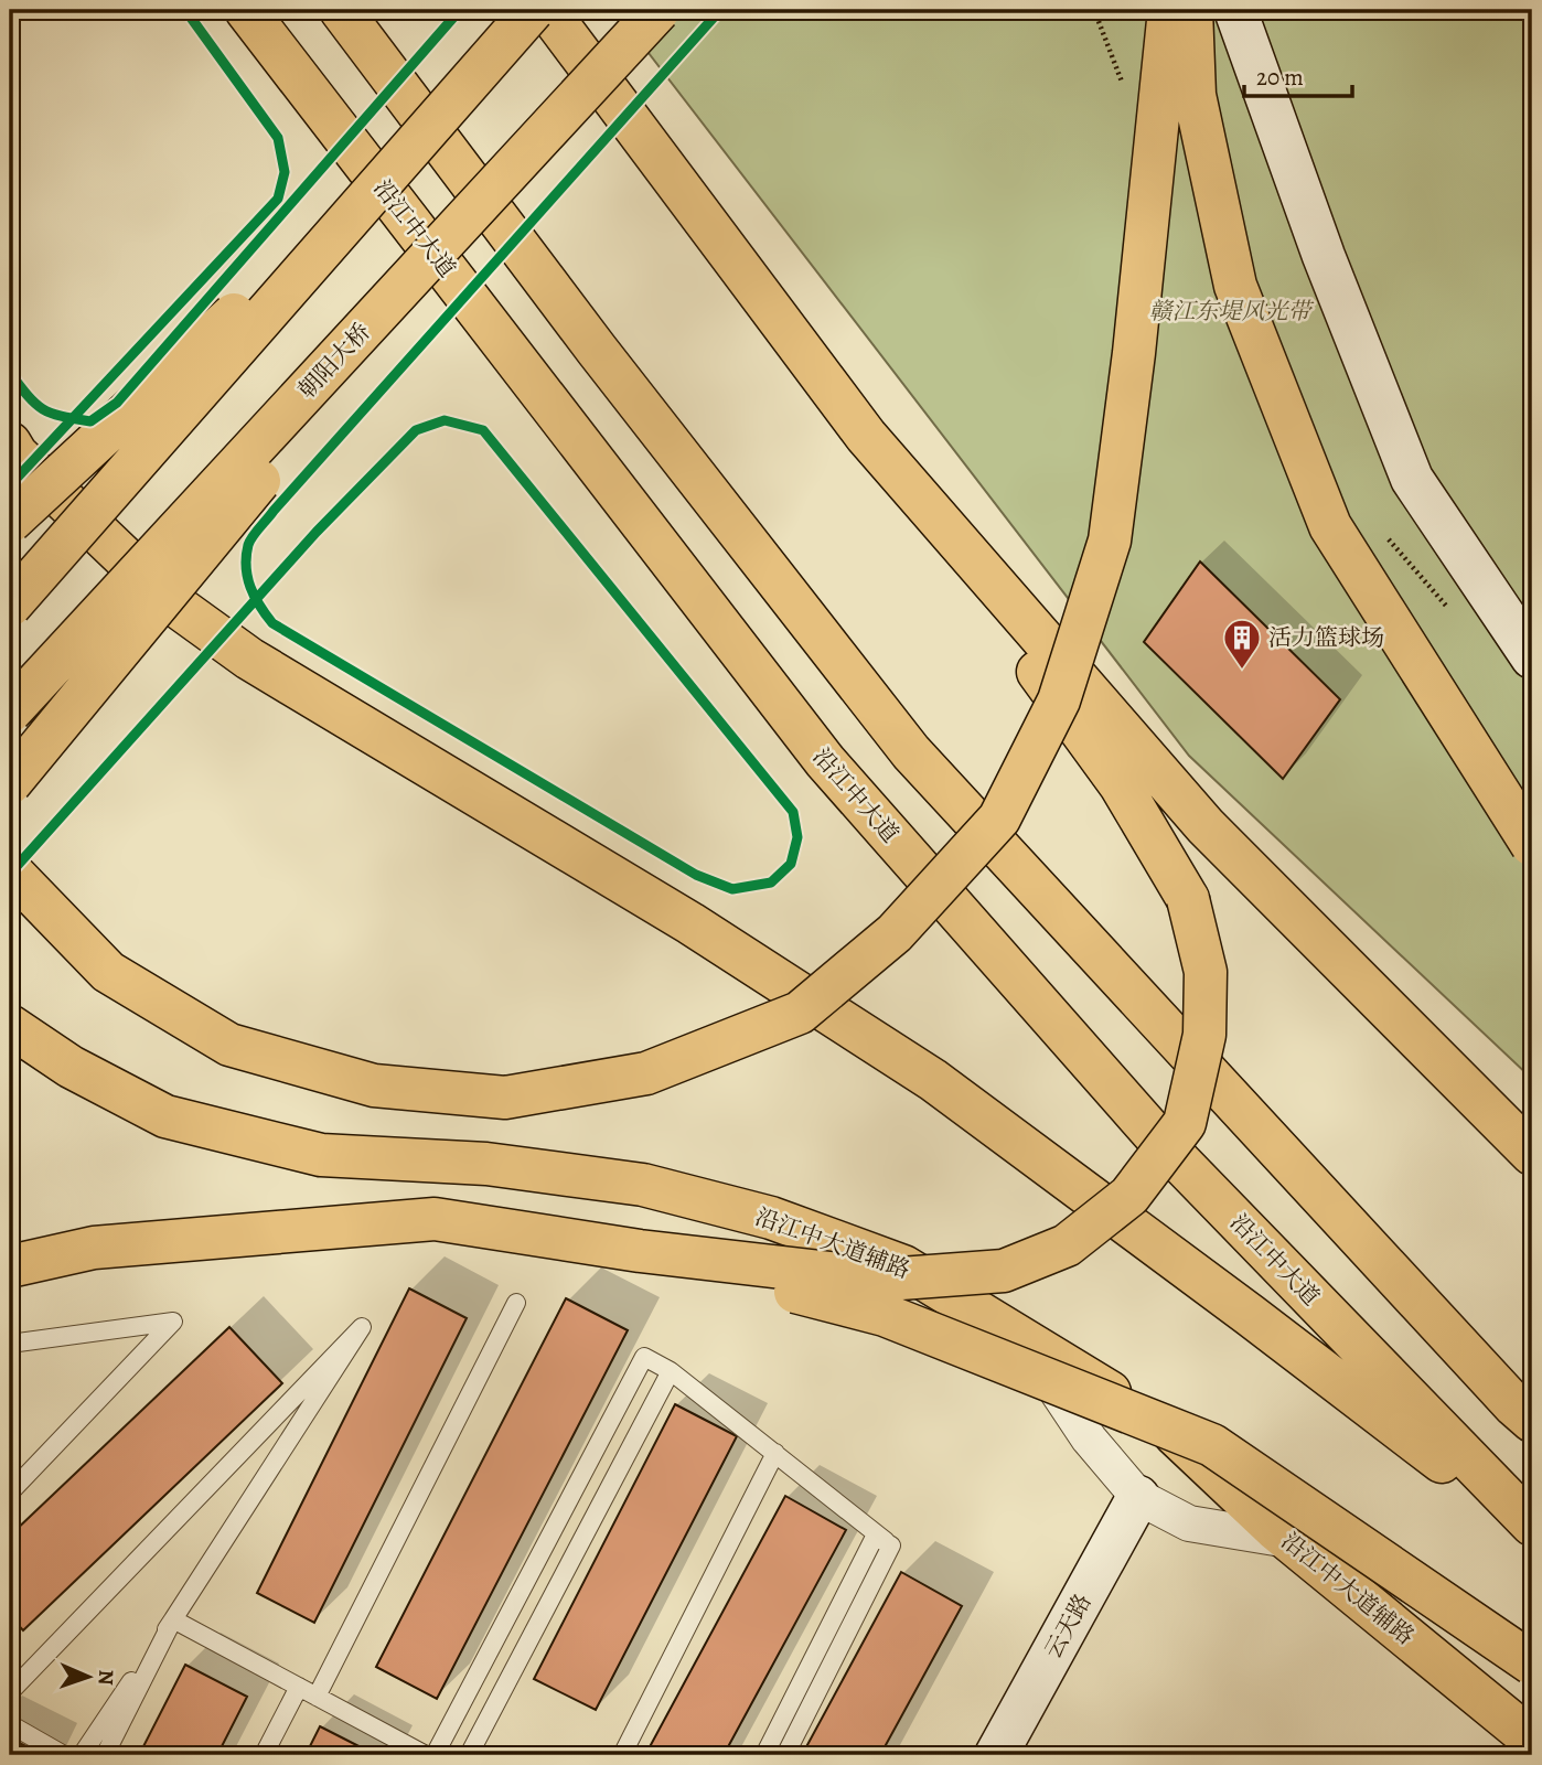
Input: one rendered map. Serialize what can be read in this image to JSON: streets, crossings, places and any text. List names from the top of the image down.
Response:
{
  "streets": {
    "main road": ["沿江中大道", "朝阳大桥", "沿江中大道辅路"],
    "street": ["云天路"]
  },
  "parks": ["赣江东堤风光带"],
  "places": {
    "building": ["活力篮球场"]
  },
  "scale_bar": "20 m",
  "north": "right"
}
